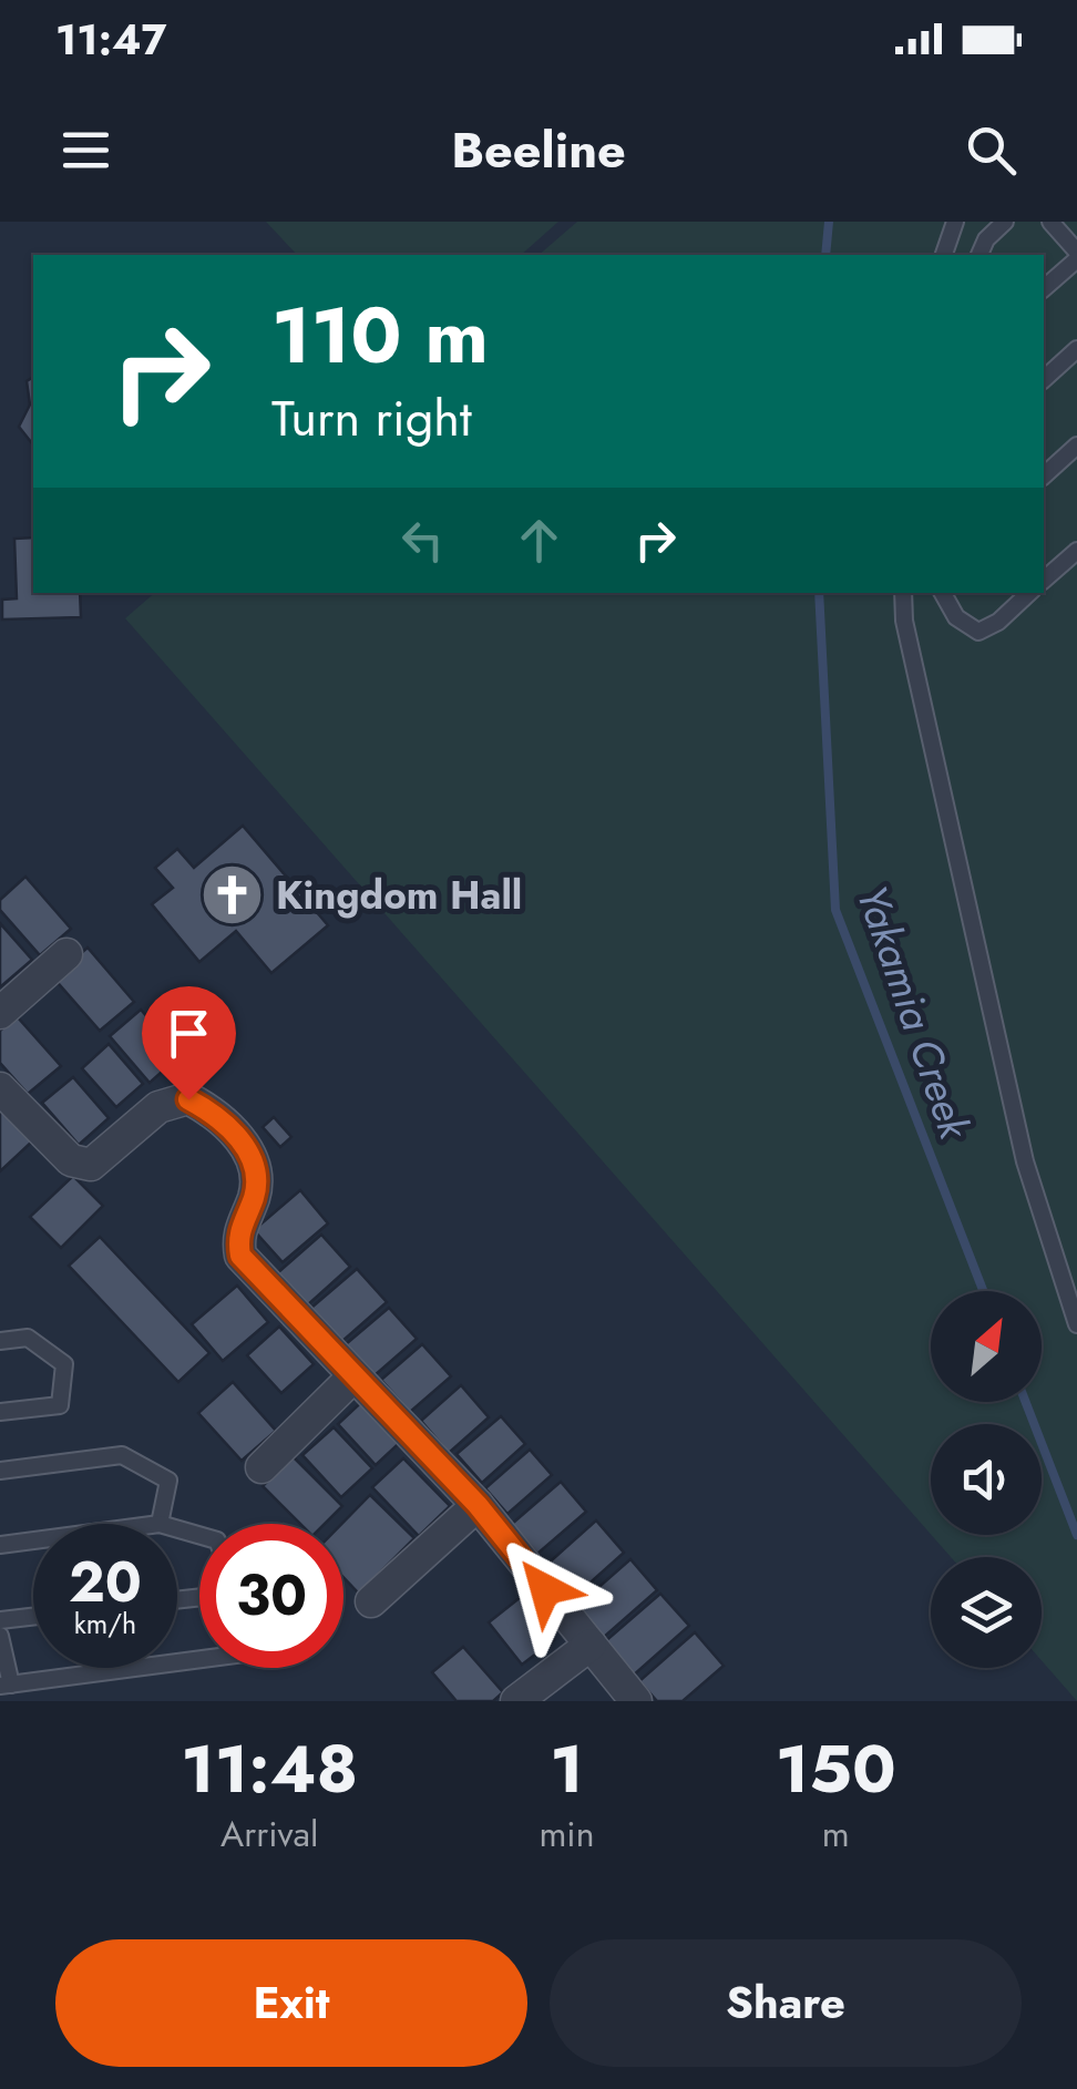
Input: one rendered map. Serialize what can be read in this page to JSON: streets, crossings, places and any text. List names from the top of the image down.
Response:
{
  "water": ["Yakamia Creek"],
  "places": {
    "church": ["Kingdom Hall"]
  },
  "north": "top right",
  "page": {
    "status": "11:47",
    "header": "Beeline",
    "turn": ["110 m", "Turn right"],
    "speed": "20 km/h",
    "limit": "30",
    "eta": [
      "11:48",
      "Arrival",
      "1",
      "min",
      "150",
      "m"
    ],
    "buttons": ["Exit", "Share"]
  }
}
